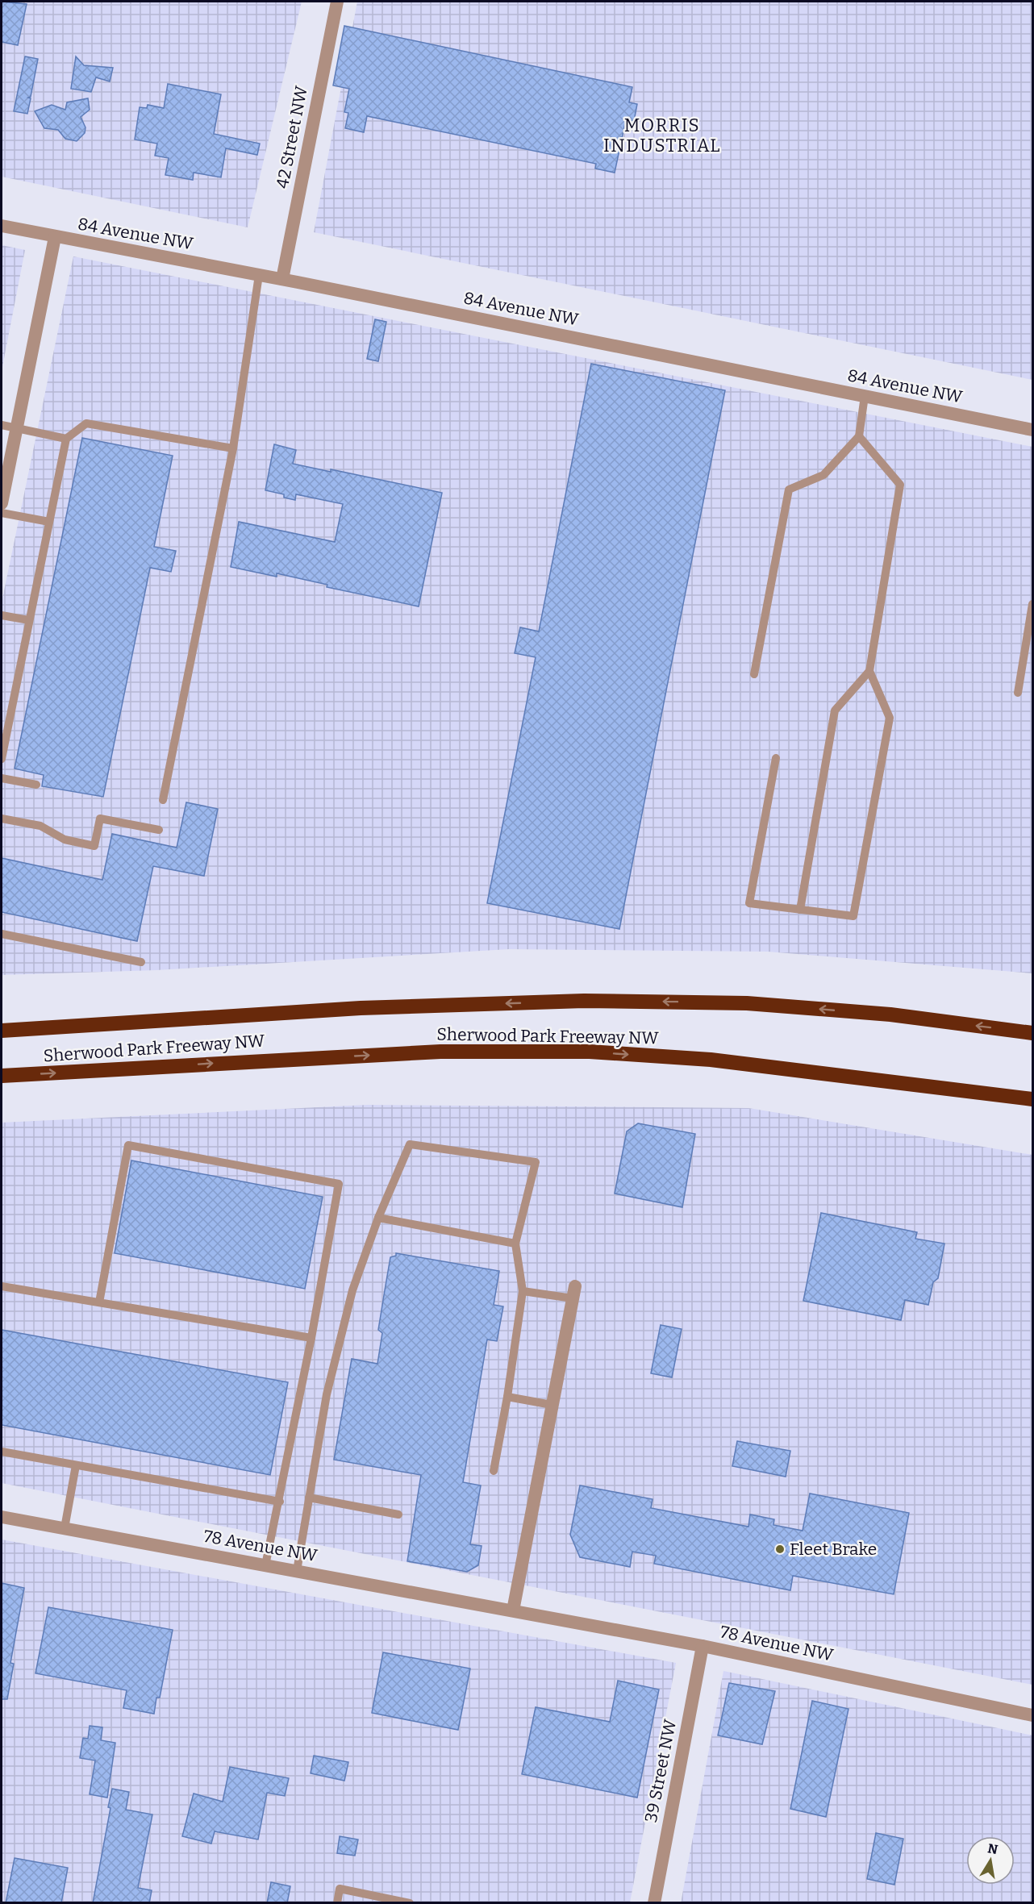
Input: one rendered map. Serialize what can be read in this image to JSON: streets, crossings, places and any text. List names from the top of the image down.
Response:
{
  "streets": {
    "highway": ["Sherwood Park Freeway NW"],
    "street": [
      "42 Street NW",
      "84 Avenue NW",
      "78 Avenue NW",
      "39 Street NW"
    ]
  },
  "crossings": [
    ["42 Street NW", "84 Avenue NW"],
    ["78 Avenue NW", "39 Street NW"]
  ],
  "districts": ["MORRIS INDUSTRIAL"],
  "places": ["Fleet Brake"],
  "north": "top"
}
